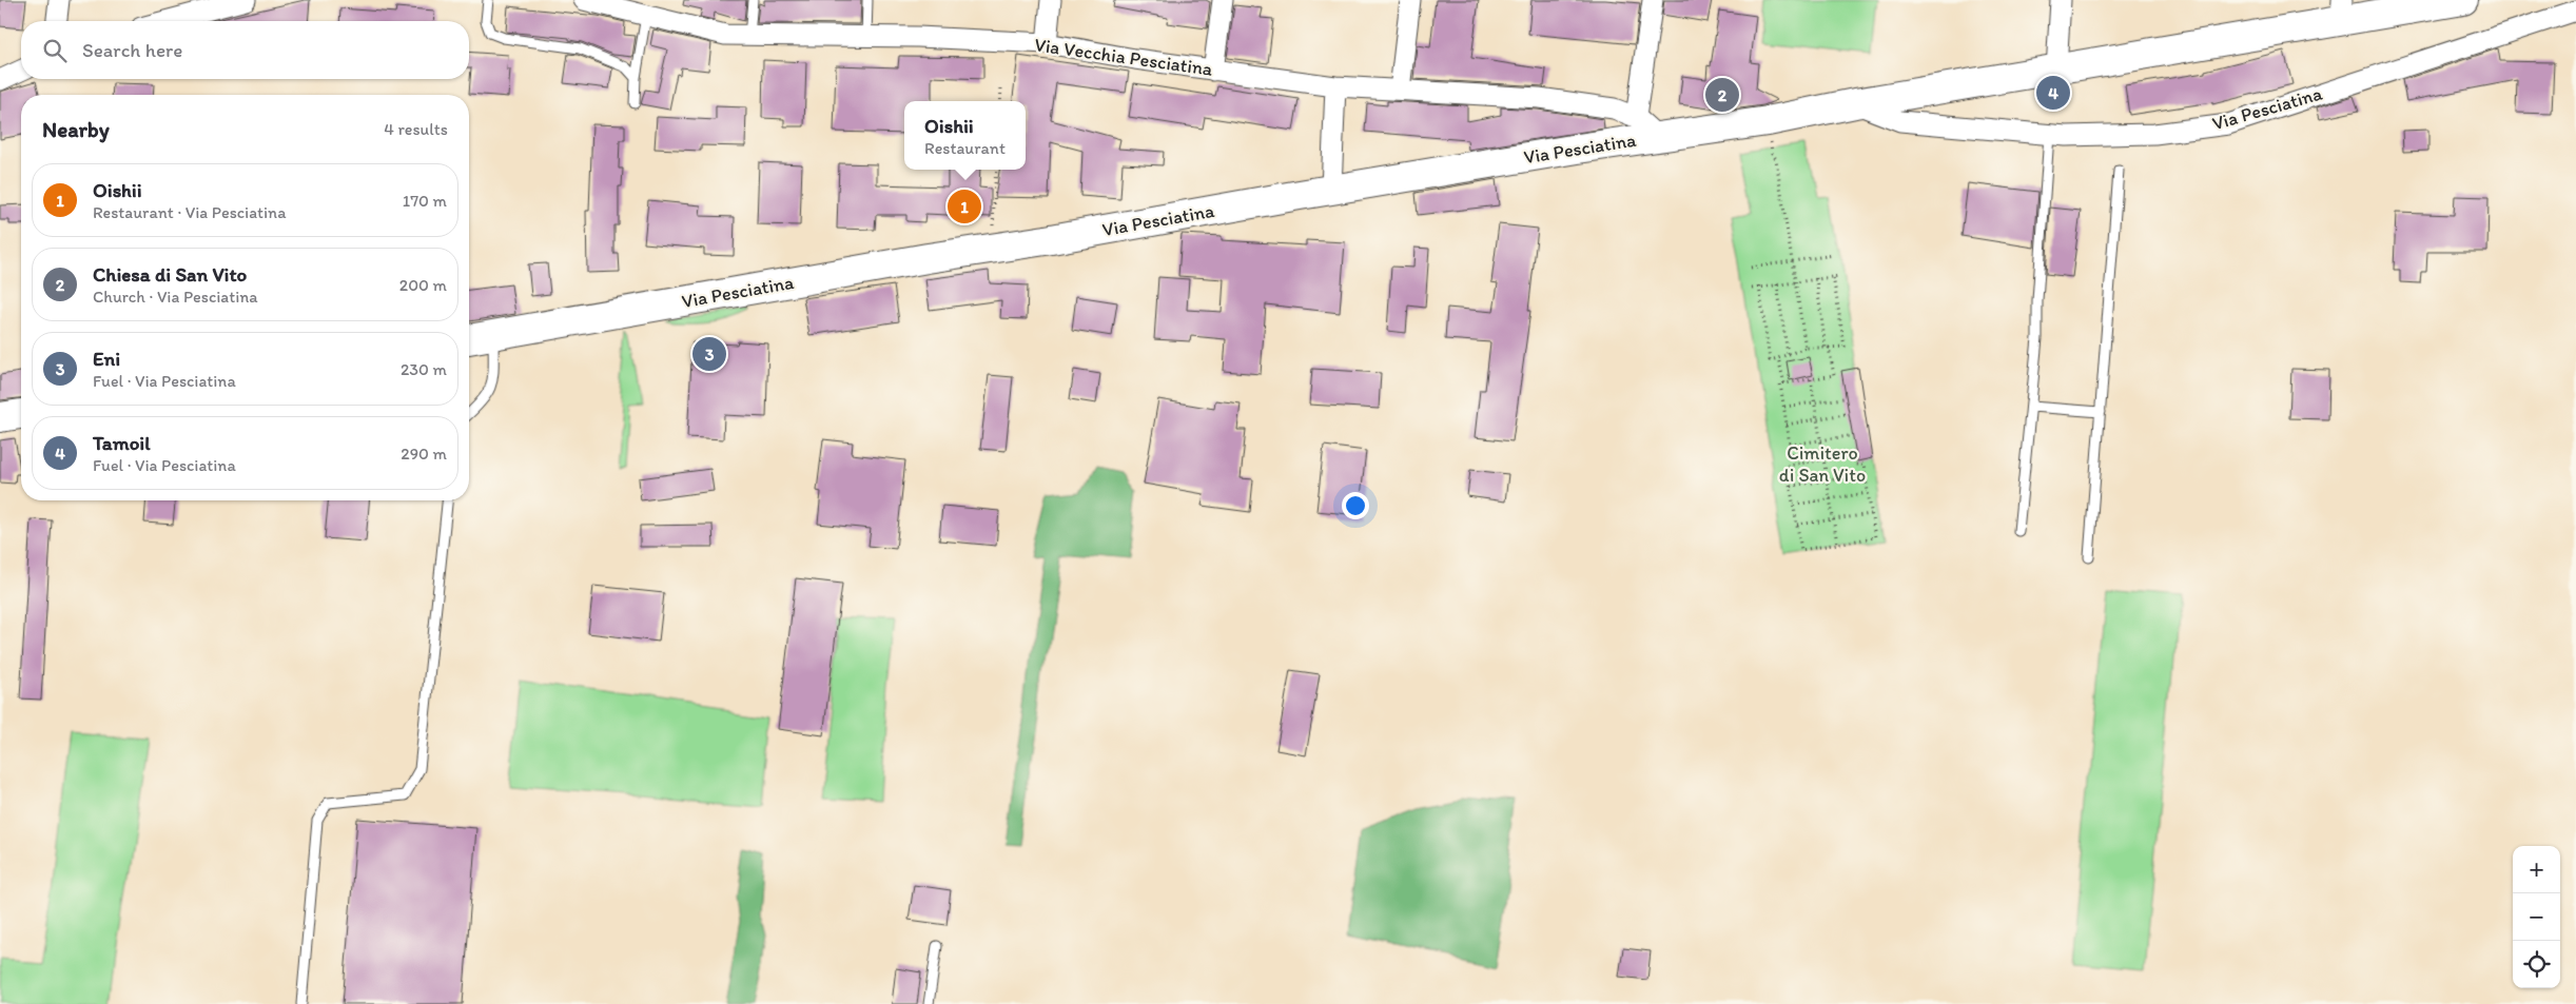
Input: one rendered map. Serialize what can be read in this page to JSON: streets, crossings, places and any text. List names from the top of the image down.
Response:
{
  "streets": {
    "main road": ["Via Pesciatina"],
    "street": ["Via Vecchia Pesciatina"]
  },
  "crossings": [
    ["Via Vecchia Pesciatina", "Via Pesciatina"]
  ],
  "parks": ["Cimitero di San Vito"],
  "page": {
    "search": "Search here",
    "pins": [
      "4",
      "2",
      "1",
      "3"
    ],
    "heading": ["Nearby", "4 results"],
    "popup": ["Oishii", "Restaurant"],
    "list": [
      {
        "mark": "1",
        "name": "Oishii",
        "note": "Restaurant · Via Pesciatina",
        "value": "170 m"
      },
      {
        "mark": "2",
        "name": "Chiesa di San Vito",
        "note": "Church · Via Pesciatina",
        "value": "200 m"
      },
      {
        "mark": "3",
        "name": "Eni",
        "note": "Fuel · Via Pesciatina",
        "value": "230 m"
      },
      {
        "mark": "4",
        "name": "Tamoil",
        "note": "Fuel · Via Pesciatina",
        "value": "290 m"
      }
    ],
    "map_buttons": ["+", "−"]
  }
}
